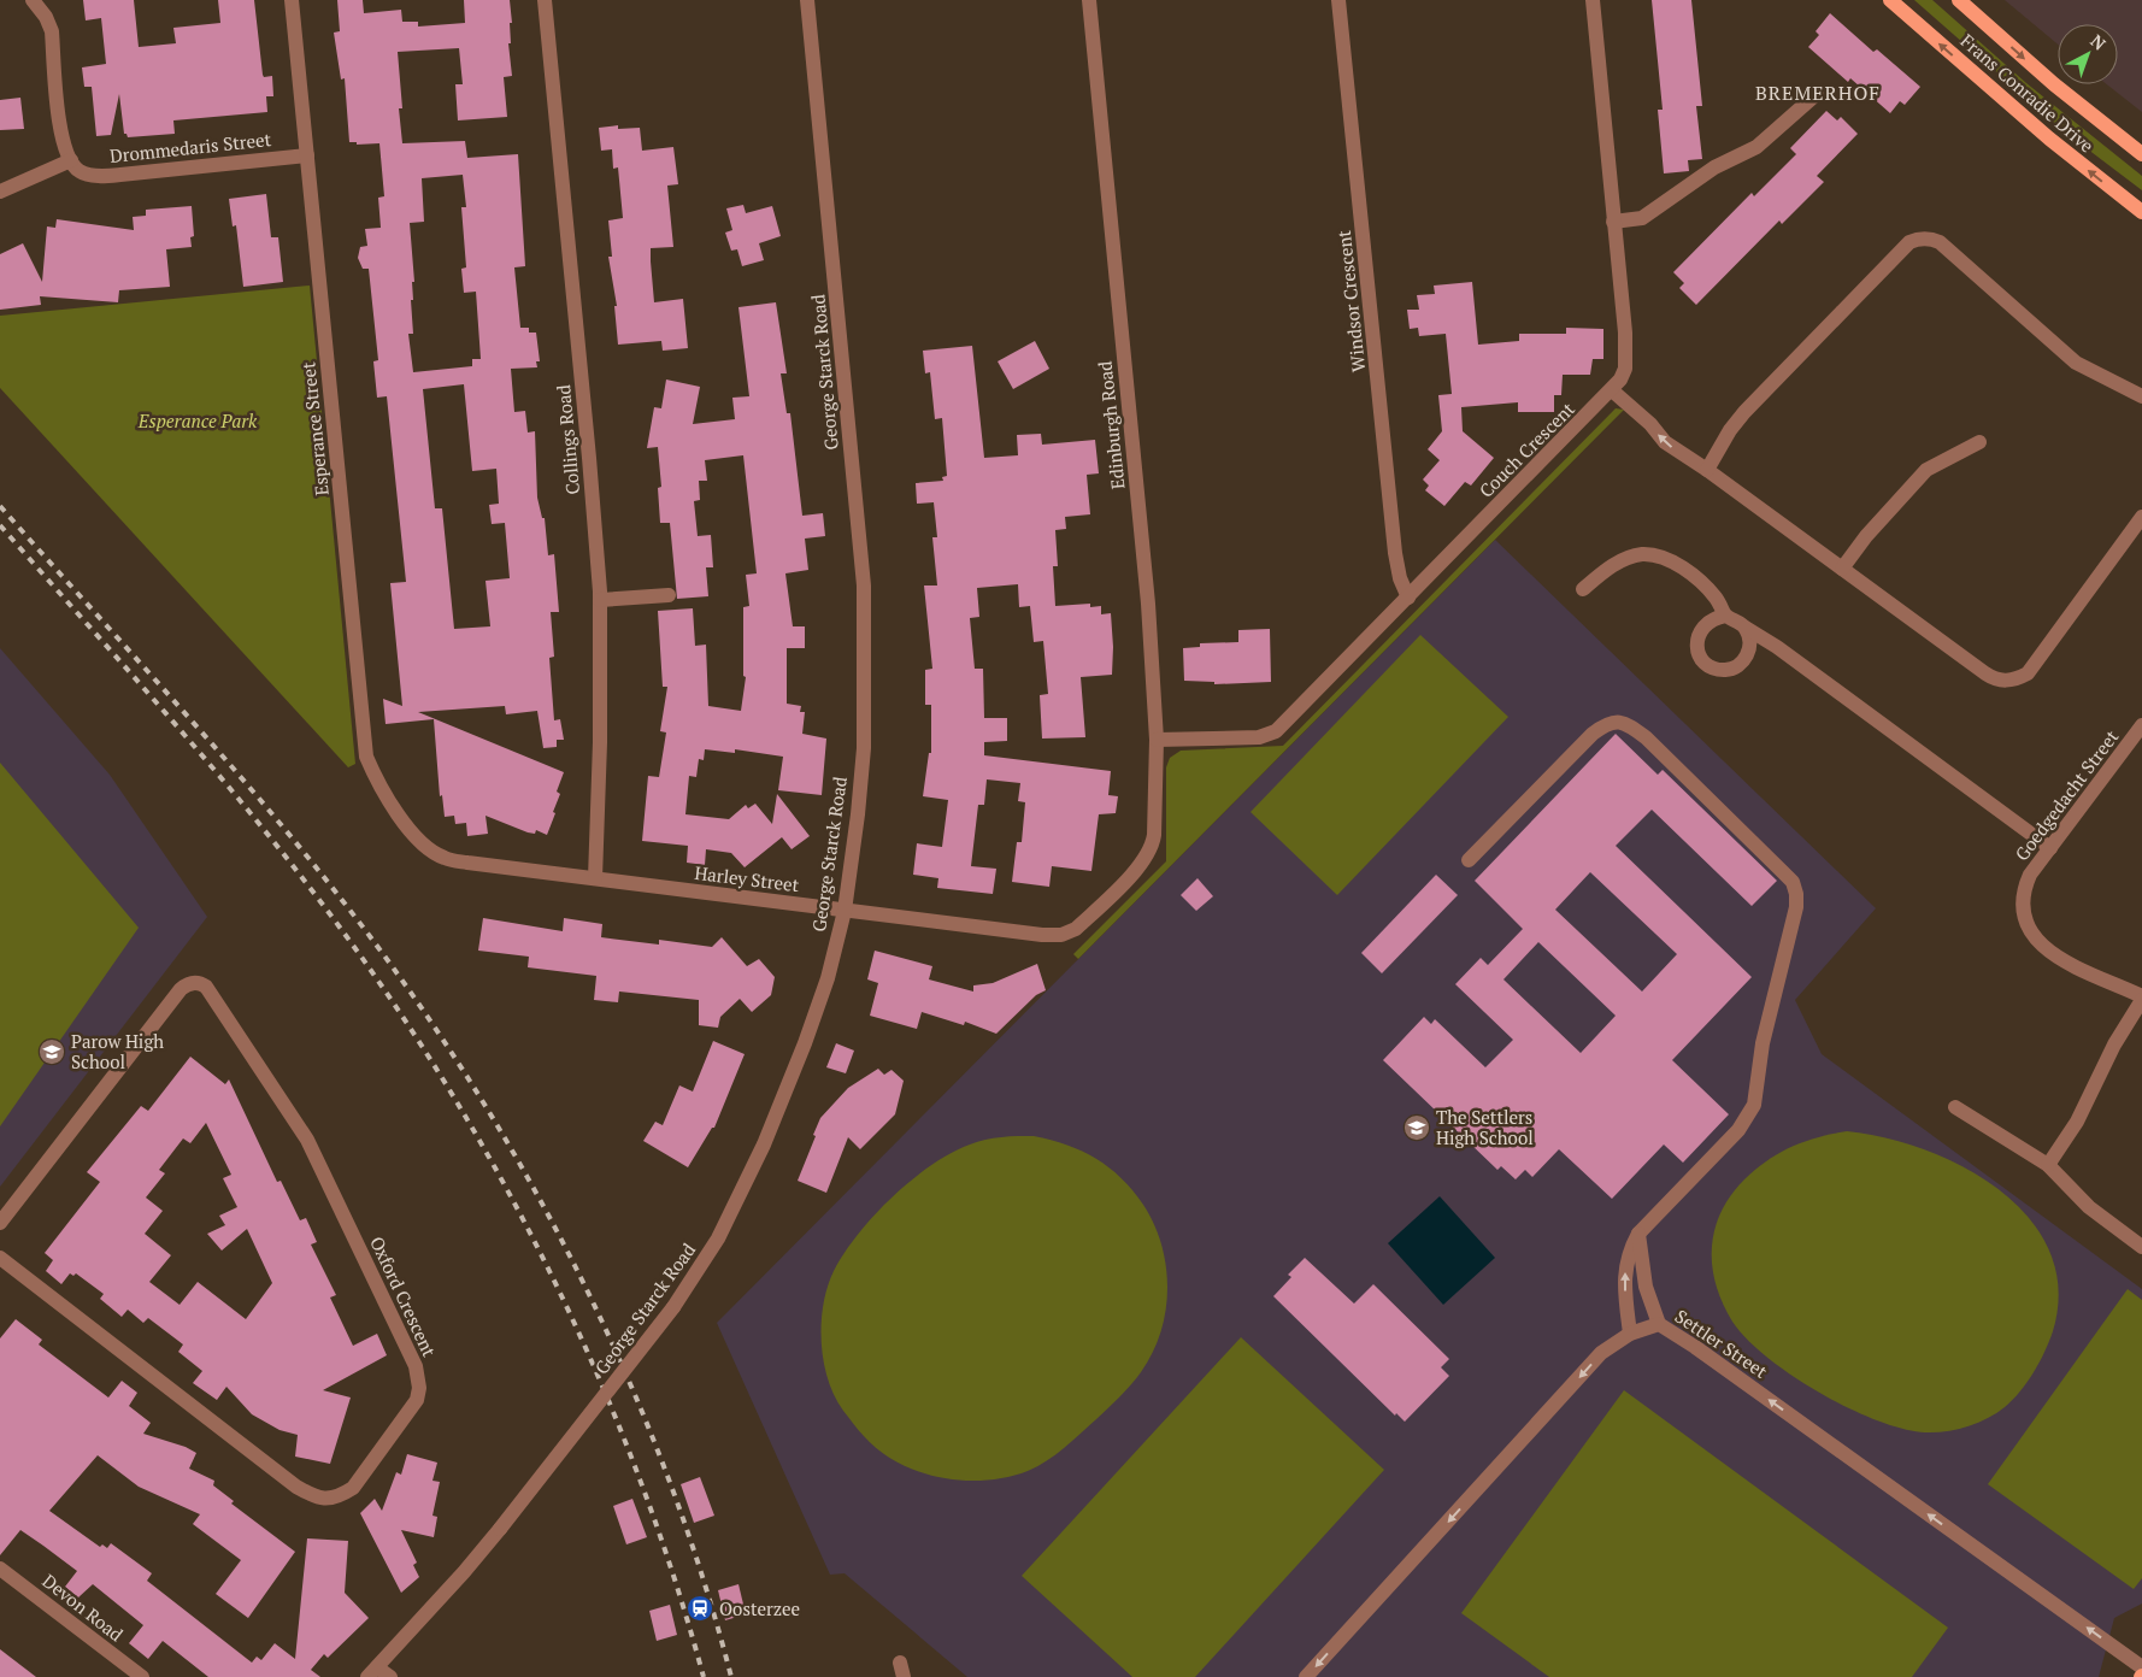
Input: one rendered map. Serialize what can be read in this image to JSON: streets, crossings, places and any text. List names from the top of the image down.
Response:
{
  "streets": {
    "main road": ["Frans Conradie Drive"],
    "street": [
      "Drommedaris Street",
      "Windsor Crescent",
      "George Starck Road",
      "Edinburgh Road",
      "Esperance Street",
      "Collings Road",
      "Couch Crescent",
      "Goedgedacht Street",
      "Harley Street",
      "Oxford Crescent",
      "Settler Street",
      "Devon Road"
    ]
  },
  "crossings": [
    ["Drommedaris Street", "Esperance Street"],
    ["Windsor Crescent", "Couch Crescent"],
    ["George Starck Road", "Harley Street"],
    ["Edinburgh Road", "Couch Crescent"],
    ["Edinburgh Road", "Harley Street"],
    ["Esperance Street", "Harley Street"],
    ["Collings Road", "Harley Street"]
  ],
  "districts": ["BREMERHOF"],
  "parks": ["Esperance Park"],
  "places": {
    "school or university": ["Parow High School", "The Settlers High School"],
    "station": ["Oosterzee"]
  },
  "north": "top right"
}
